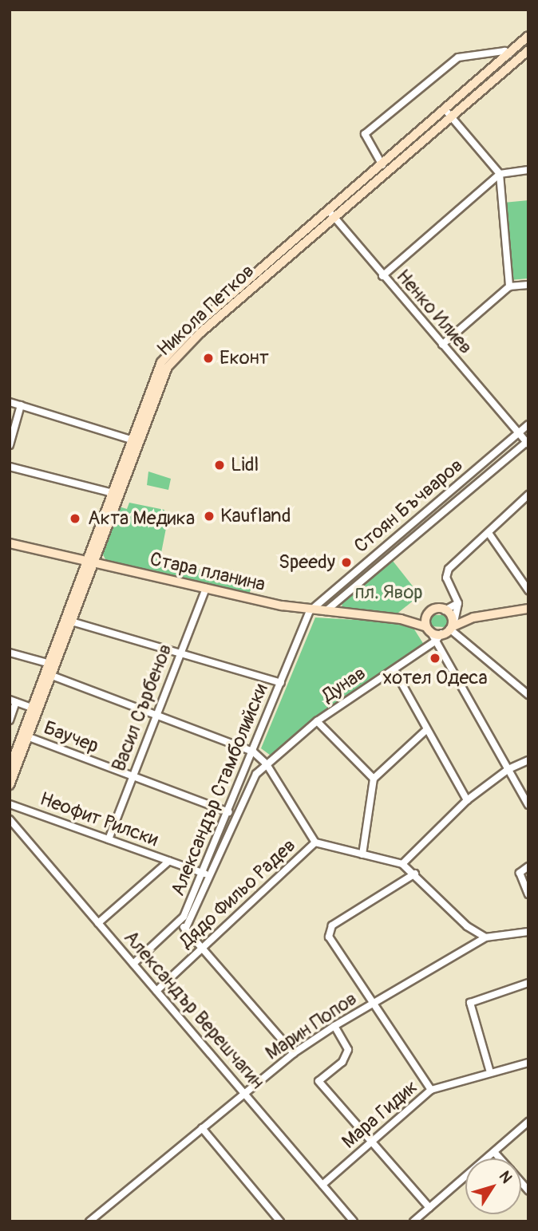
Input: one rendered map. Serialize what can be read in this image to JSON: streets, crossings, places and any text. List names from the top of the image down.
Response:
{
  "streets": {
    "main road": ["Никола Петков", "Стара планина"],
    "street": [
      "Ненко Илиев",
      "Стоян Бъчваров",
      "Дунав",
      "Васил Сърбенов",
      "Баучер",
      "Александър Стамболийски",
      "Неофит Рилски",
      "Дядо Фильо Радев",
      "Александър Верешчагин",
      "Марин Попов",
      "Мара Гидик"
    ]
  },
  "crossings": [
    ["Никола Петков", "Ненко Илиев"],
    ["Никола Петков", "Стара планина"],
    ["Никола Петков", "Баучер"],
    ["Ненко Илиев", "Стоян Бъчваров"],
    ["Стоян Бъчваров", "Стара планина"],
    ["Стоян Бъчваров", "Александър Стамболийски"],
    ["Стара планина", "Дунав"],
    ["Стара планина", "Васил Сърбенов"],
    ["Стара планина", "Александър Стамболийски"],
    ["Дунав", "Александър Стамболийски"],
    ["Васил Сърбенов", "Баучер"],
    ["Васил Сърбенов", "Неофит Рилски"],
    ["Баучер", "Александър Стамболийски"],
    ["Александър Стамболийски", "Неофит Рилски"],
    ["Александър Стамболийски", "Александър Верешчагин"],
    ["Дядо Фильо Радев", "Александър Верешчагин"],
    ["Александър Верешчагин", "Марин Попов"],
    ["Александър Верешчагин", "Мара Гидик"]
  ],
  "parks": ["пл. Явор"],
  "places": [
    "Еконт",
    "Lidl",
    "Kaufland",
    "Акта Медика",
    "Speedy",
    "хотел Одеса"
  ],
  "north": "top right"
}
